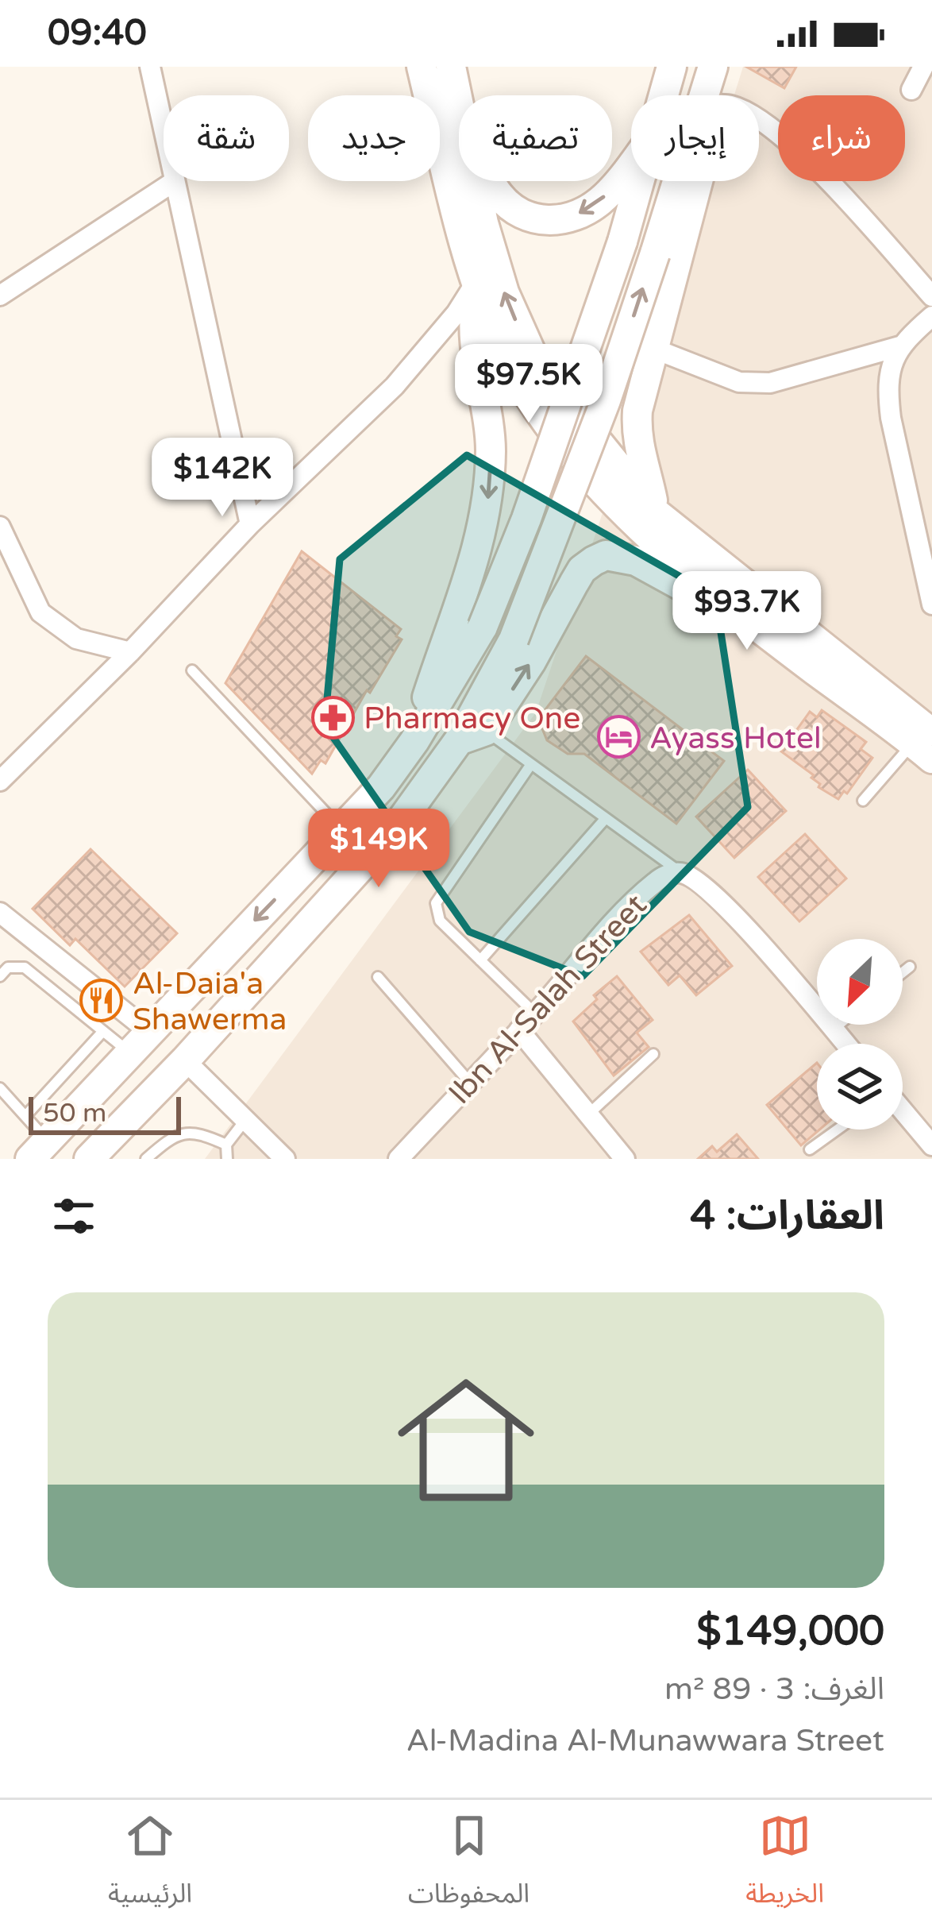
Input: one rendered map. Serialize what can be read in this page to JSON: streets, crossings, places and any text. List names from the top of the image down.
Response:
{
  "streets": {
    "street": ["Ibn Al-Salah Street"]
  },
  "places": {
    "pharmacy": ["Pharmacy One"],
    "hotel": ["Ayass Hotel"],
    "restaurant": ["Al-Daia'a Shawerma"]
  },
  "scale_bar": "50 m",
  "north": "bottom left",
  "page": {
    "status": "09:40",
    "chip": [
      "شراء",
      "إيجار",
      "تصفية",
      "جديد",
      "شقة"
    ],
    "price": [
      "$97.5K",
      "$142K",
      "$93.7K",
      "$149K"
    ],
    "scale": "50 m",
    "heading": "العقارات: 4",
    "list": [
      {
        "name": "$149,000",
        "note": "الغرف: 3 · 89 m² · Al-Madina Al-Munawwara Street"
      }
    ],
    "tabs": ["الخريطة", "المحفوظات", "الرئيسية"]
  }
}
